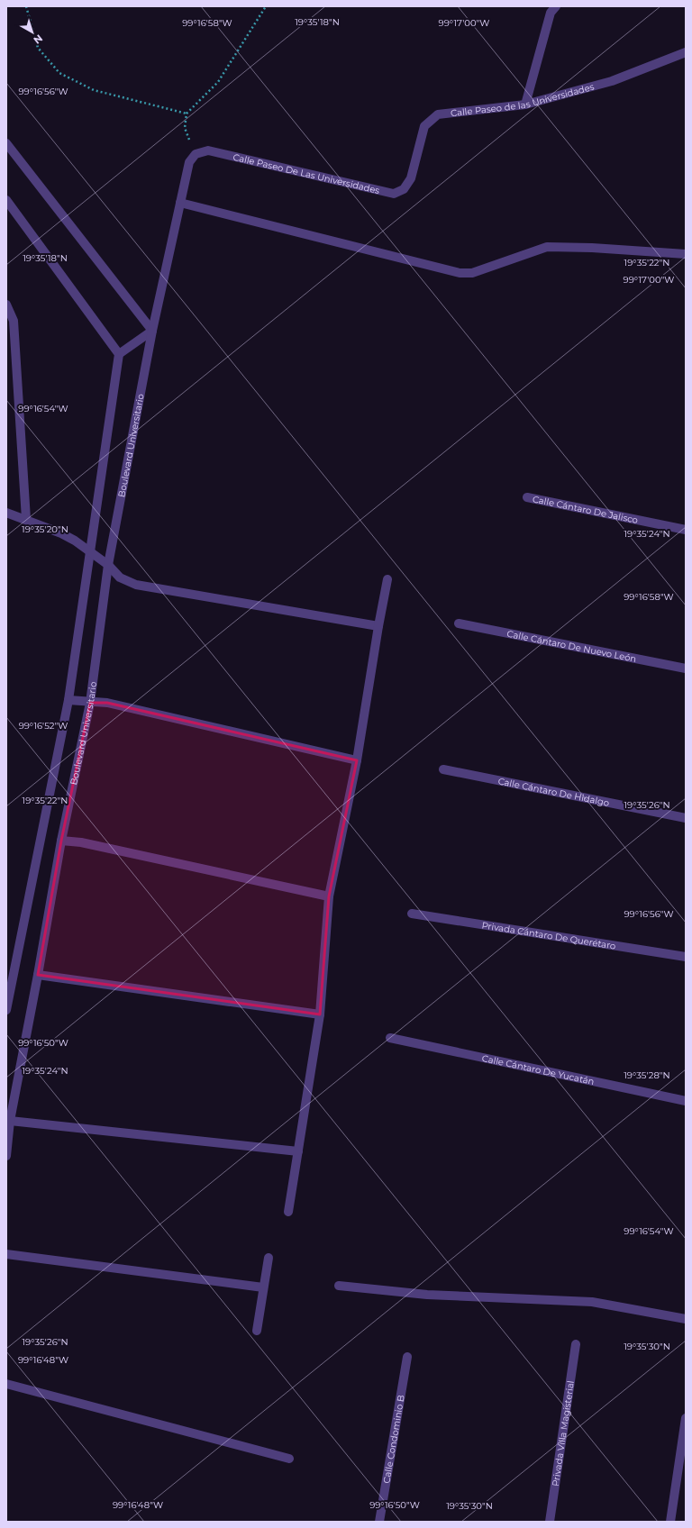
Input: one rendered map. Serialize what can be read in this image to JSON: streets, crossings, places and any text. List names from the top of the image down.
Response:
{
  "streets": {
    "street": [
      "Calle Paseo de las Universidades",
      "Calle Paseo De Las Universidades",
      "Boulevard Universitario",
      "Calle Cántaro De Jalisco",
      "Calle Cántaro De Nuevo León",
      "Calle Cántaro De Hidalgo",
      "Privada Cántaro De Querétaro",
      "Calle Cántaro De Yucatán",
      "Privada Villa Magisterial",
      "Calle Condominio B"
    ]
  },
  "crossings": [
    ["Calle Paseo de las Universidades", "Calle Paseo De Las Universidades"],
    ["Calle Paseo De Las Universidades", "Boulevard Universitario"]
  ],
  "north": "bottom right",
  "coordinates": [
    "19°35'18\"N",
    "99°16'58\"W",
    "99°17'00\"W",
    "99°16'56\"W",
    "19°35'22\"N",
    "99°16'54\"W",
    "19°35'20\"N",
    "19°35'24\"N",
    "99°16'52\"W",
    "19°35'26\"N",
    "99°16'50\"W",
    "19°35'28\"N",
    "19°35'30\"N",
    "99°16'48\"W"
  ]
}
